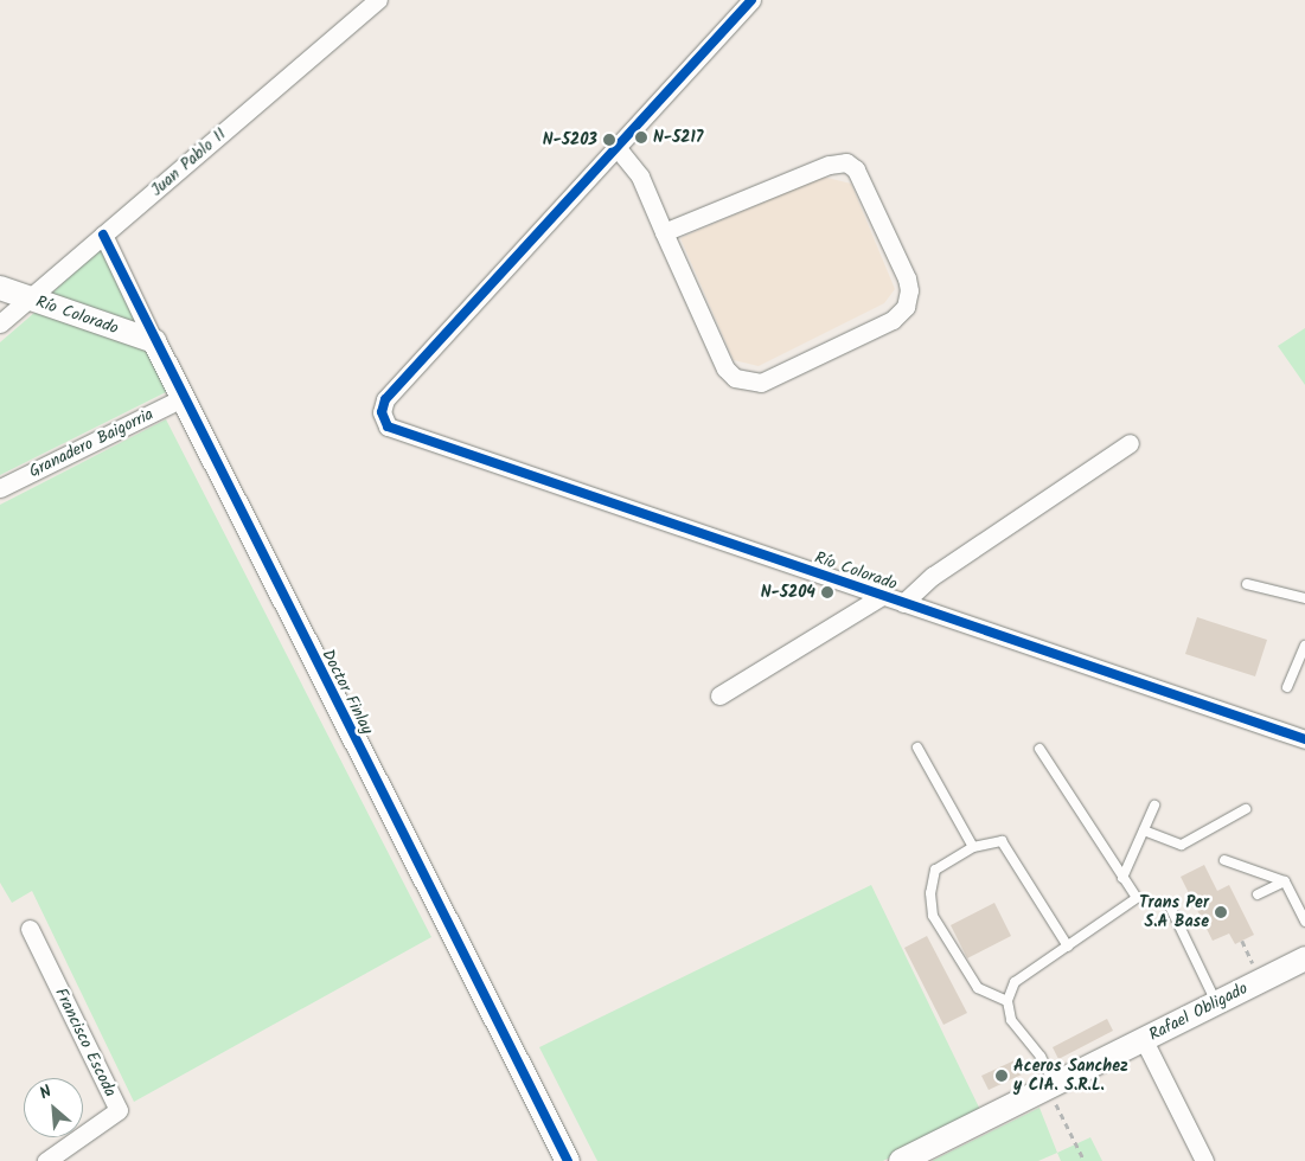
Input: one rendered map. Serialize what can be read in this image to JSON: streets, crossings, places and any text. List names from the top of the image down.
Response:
{
  "streets": {
    "street": [
      "Juan Pablo II",
      "Río Colorado",
      "Granadero Baigorria",
      "Doctor Finlay",
      "Rafael Obligado",
      "Francisco Escoda"
    ]
  },
  "crossings": [
    ["Juan Pablo II", "Río Colorado"],
    ["Juan Pablo II", "Doctor Finlay"],
    ["Río Colorado", "Doctor Finlay"],
    ["Granadero Baigorria", "Doctor Finlay"]
  ],
  "places": [
    "N-5217",
    "N-5203",
    "N-5204",
    "Trans Per S.A Base",
    "Aceros Sanchez y CIA. S.R.L."
  ],
  "north": "top left"
}
